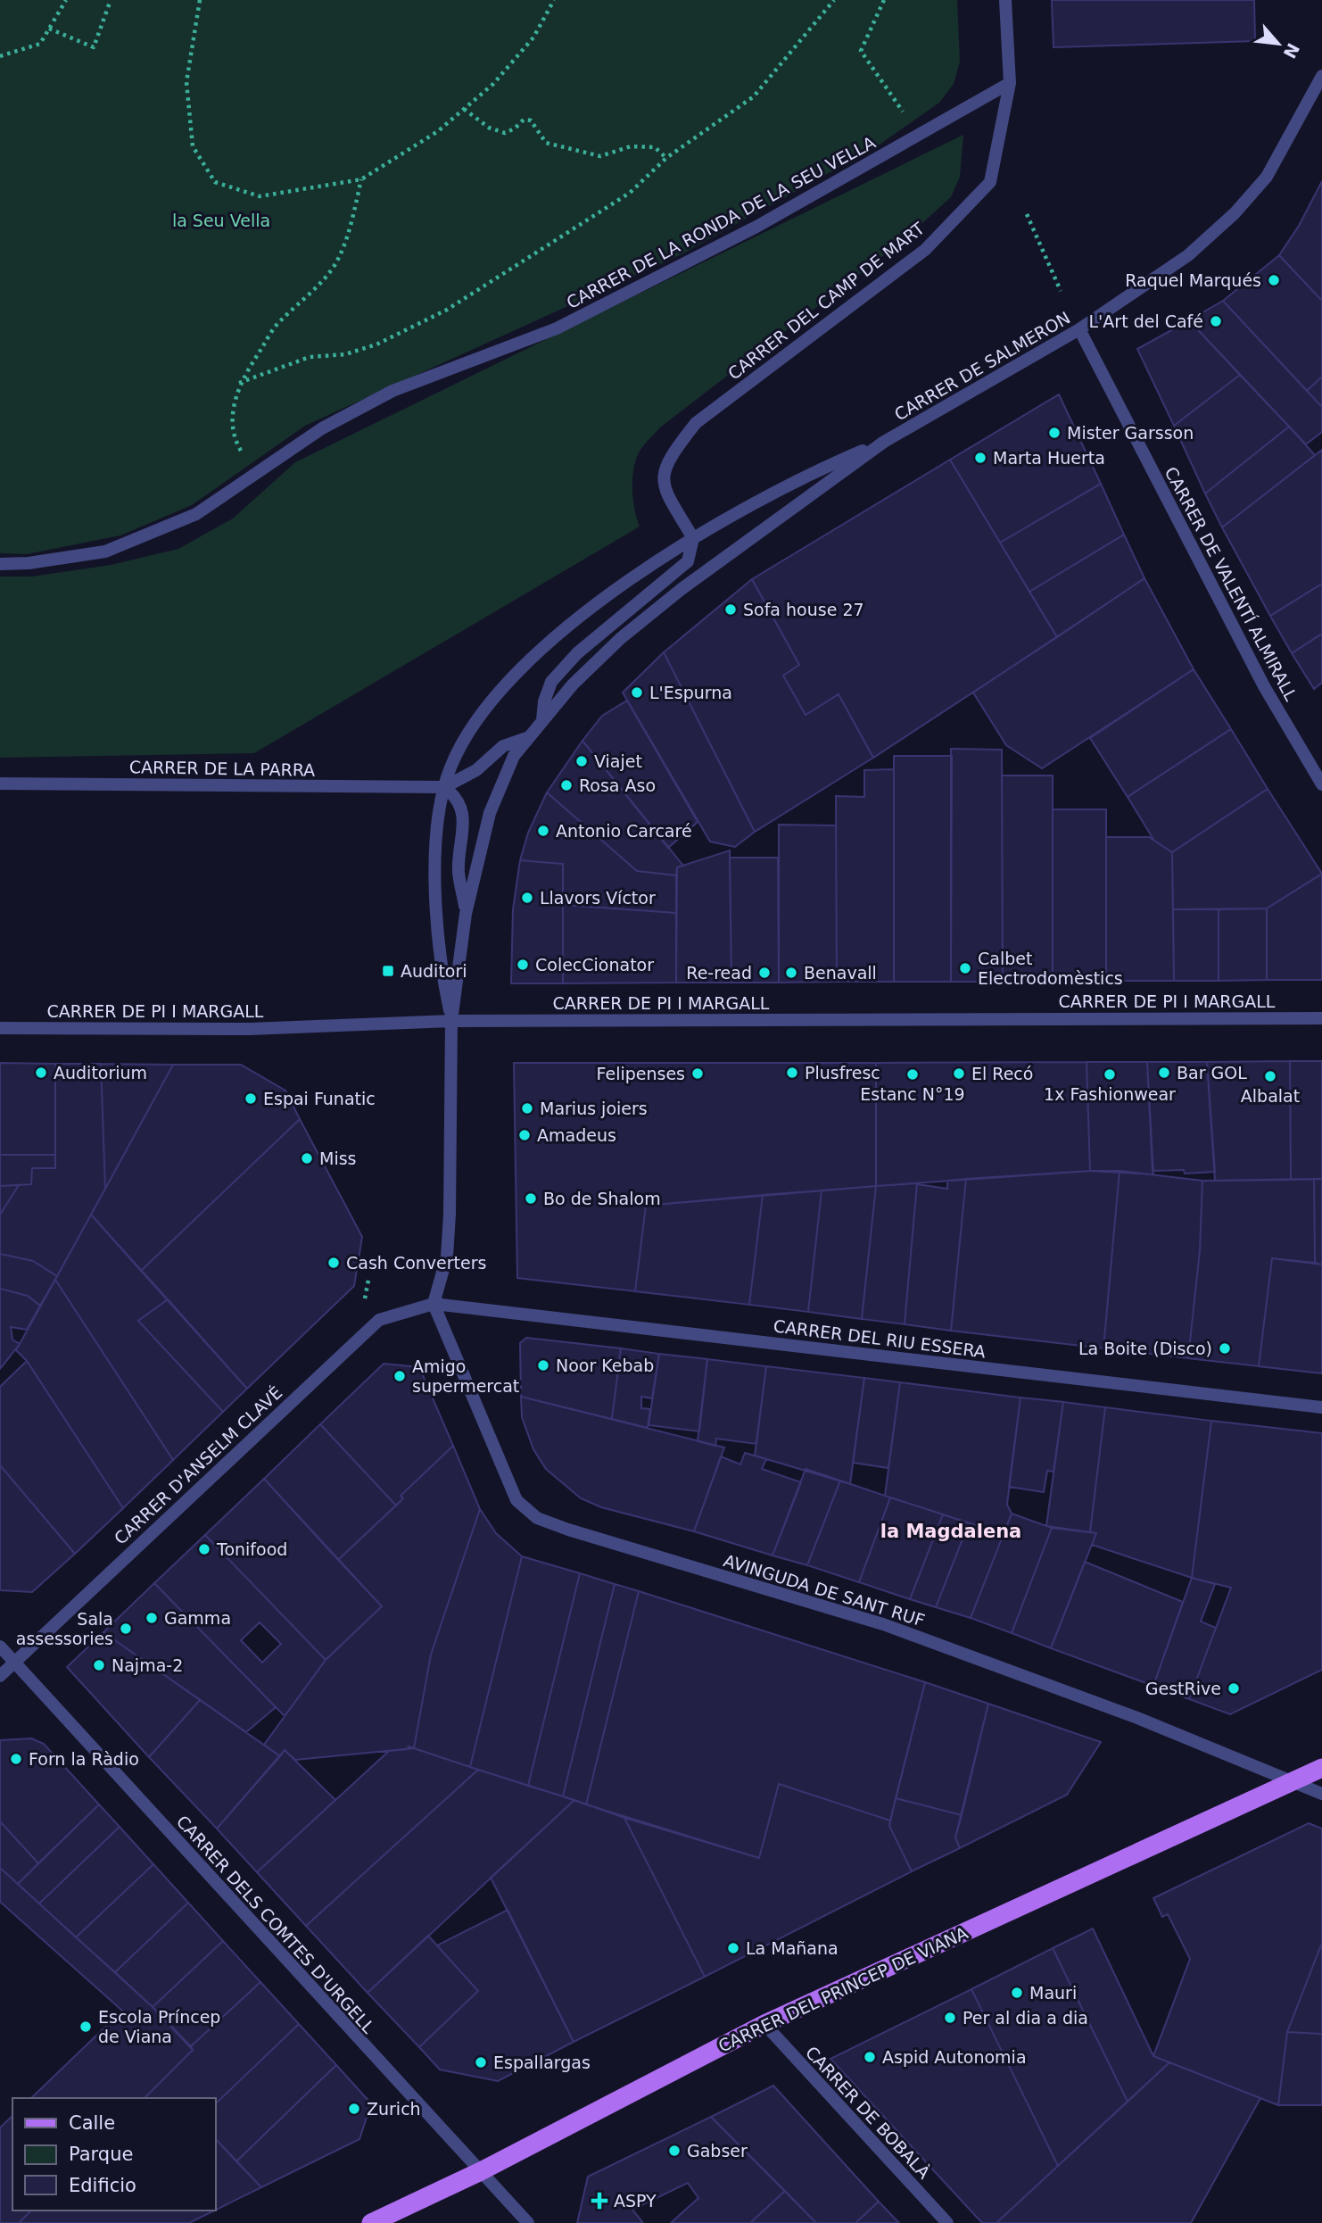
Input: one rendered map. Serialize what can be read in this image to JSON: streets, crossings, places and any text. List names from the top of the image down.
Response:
{
  "streets": {
    "main road": ["CARRER DEL PRINCEP DE VIANA"],
    "street": [
      "CARRER DE LA RONDA DE LA SEU VELLA",
      "CARRER DEL CAMP DE MART",
      "CARRER DE SALMERON",
      "CARRER DE VALENTÍ ALMIRALL",
      "CARRER DE LA PARRA",
      "CARRER DE PI I MARGALL",
      "CARRER DEL RIU ESSERA",
      "CARRER D'ANSELM CLAVÉ",
      "AVINGUDA DE SANT RUF",
      "CARRER DELS COMTES D'URGELL",
      "CARRER DE BOBALÀ"
    ]
  },
  "crossings": [
    ["CARRER DE LA RONDA DE LA SEU VELLA", "CARRER DEL CAMP DE MART"],
    ["CARRER DEL CAMP DE MART", "CARRER DE SALMERON"],
    ["CARRER DE SALMERON", "CARRER DE VALENTÍ ALMIRALL"],
    ["CARRER DE SALMERON", "CARRER DE LA PARRA"],
    ["CARRER DE SALMERON", "CARRER DE PI I MARGALL"],
    ["CARRER DEL RIU ESSERA", "CARRER D'ANSELM CLAVÉ"],
    ["CARRER DEL RIU ESSERA", "AVINGUDA DE SANT RUF"],
    ["CARRER D'ANSELM CLAVÉ", "AVINGUDA DE SANT RUF"],
    ["CARRER D'ANSELM CLAVÉ", "CARRER DELS COMTES D'URGELL"],
    ["AVINGUDA DE SANT RUF", "CARRER DEL PRINCEP DE VIANA"],
    ["CARRER DELS COMTES D'URGELL", "CARRER DEL PRINCEP DE VIANA"],
    ["CARRER DEL PRINCEP DE VIANA", "CARRER DE BOBALÀ"]
  ],
  "districts": ["la Magdalena"],
  "parks": ["la Seu Vella"],
  "places": {
    "other": [
      "Raquel Marqués",
      "L'Art del Café",
      "Mister Garsson",
      "Marta Huerta",
      "Sofa house 27",
      "L'Espurna",
      "Viajet",
      "Rosa Aso",
      "Antonio Carcaré",
      "Llavors Víctor",
      "ColecCionator",
      "Calbet Electrodomèstics",
      "Re-read",
      "Benavall",
      "Auditorium",
      "Plusfresc",
      "Bar GOL",
      "Felipenses",
      "El Recó",
      "Estanc N°19",
      "1x Fashionwear",
      "Albalat",
      "Espai Funatic",
      "Marius joiers",
      "Amadeus",
      "Miss",
      "Bo de Shalom",
      "Cash Converters",
      "La Boite (Disco)",
      "Noor Kebab",
      "Amigo supermercat",
      "Tonifood",
      "Gamma",
      "Sala assessories",
      "Najma-2",
      "GestRive",
      "Forn la Ràdio",
      "La Mañana",
      "Mauri",
      "Per al dia a dia",
      "Escola Príncep de Viana",
      "Aspid Autonomia",
      "Espallargas",
      "Zurich",
      "Gabser"
    ],
    "transit": ["Auditori"],
    "health": ["ASPY"]
  },
  "legend": ["Calle", "Parque", "Edificio"],
  "north": "bottom right"
}
